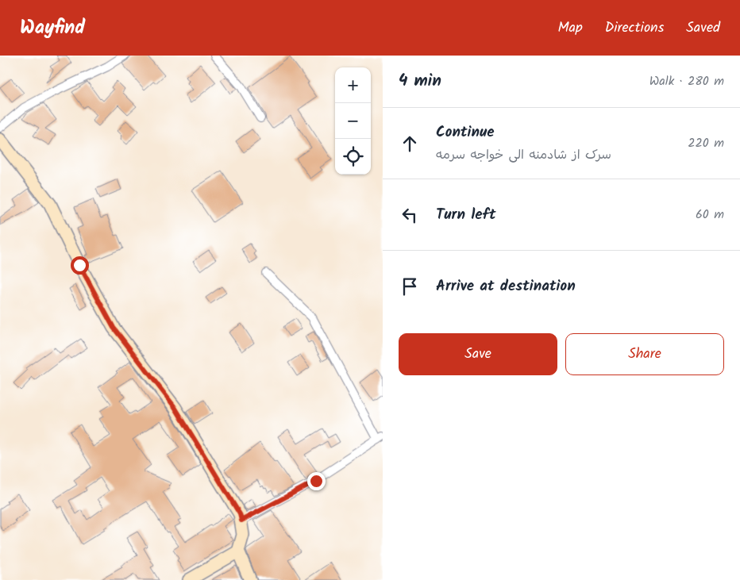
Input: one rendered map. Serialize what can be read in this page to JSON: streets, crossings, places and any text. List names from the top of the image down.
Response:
{
  "page": {
    "header": "Wayfind",
    "nav": ["Map", "Directions", "Saved"],
    "heading": ["4 min", "Walk · 280 m"],
    "map_buttons": ["+", "−"],
    "list": [
      ["Continue", "سرک از شادمنه الی خواجه سرمه", "220 m"],
      ["Turn left", "60 m"],
      "Arrive at destination"
    ],
    "buttons": ["Save", "Share"]
  }
}
